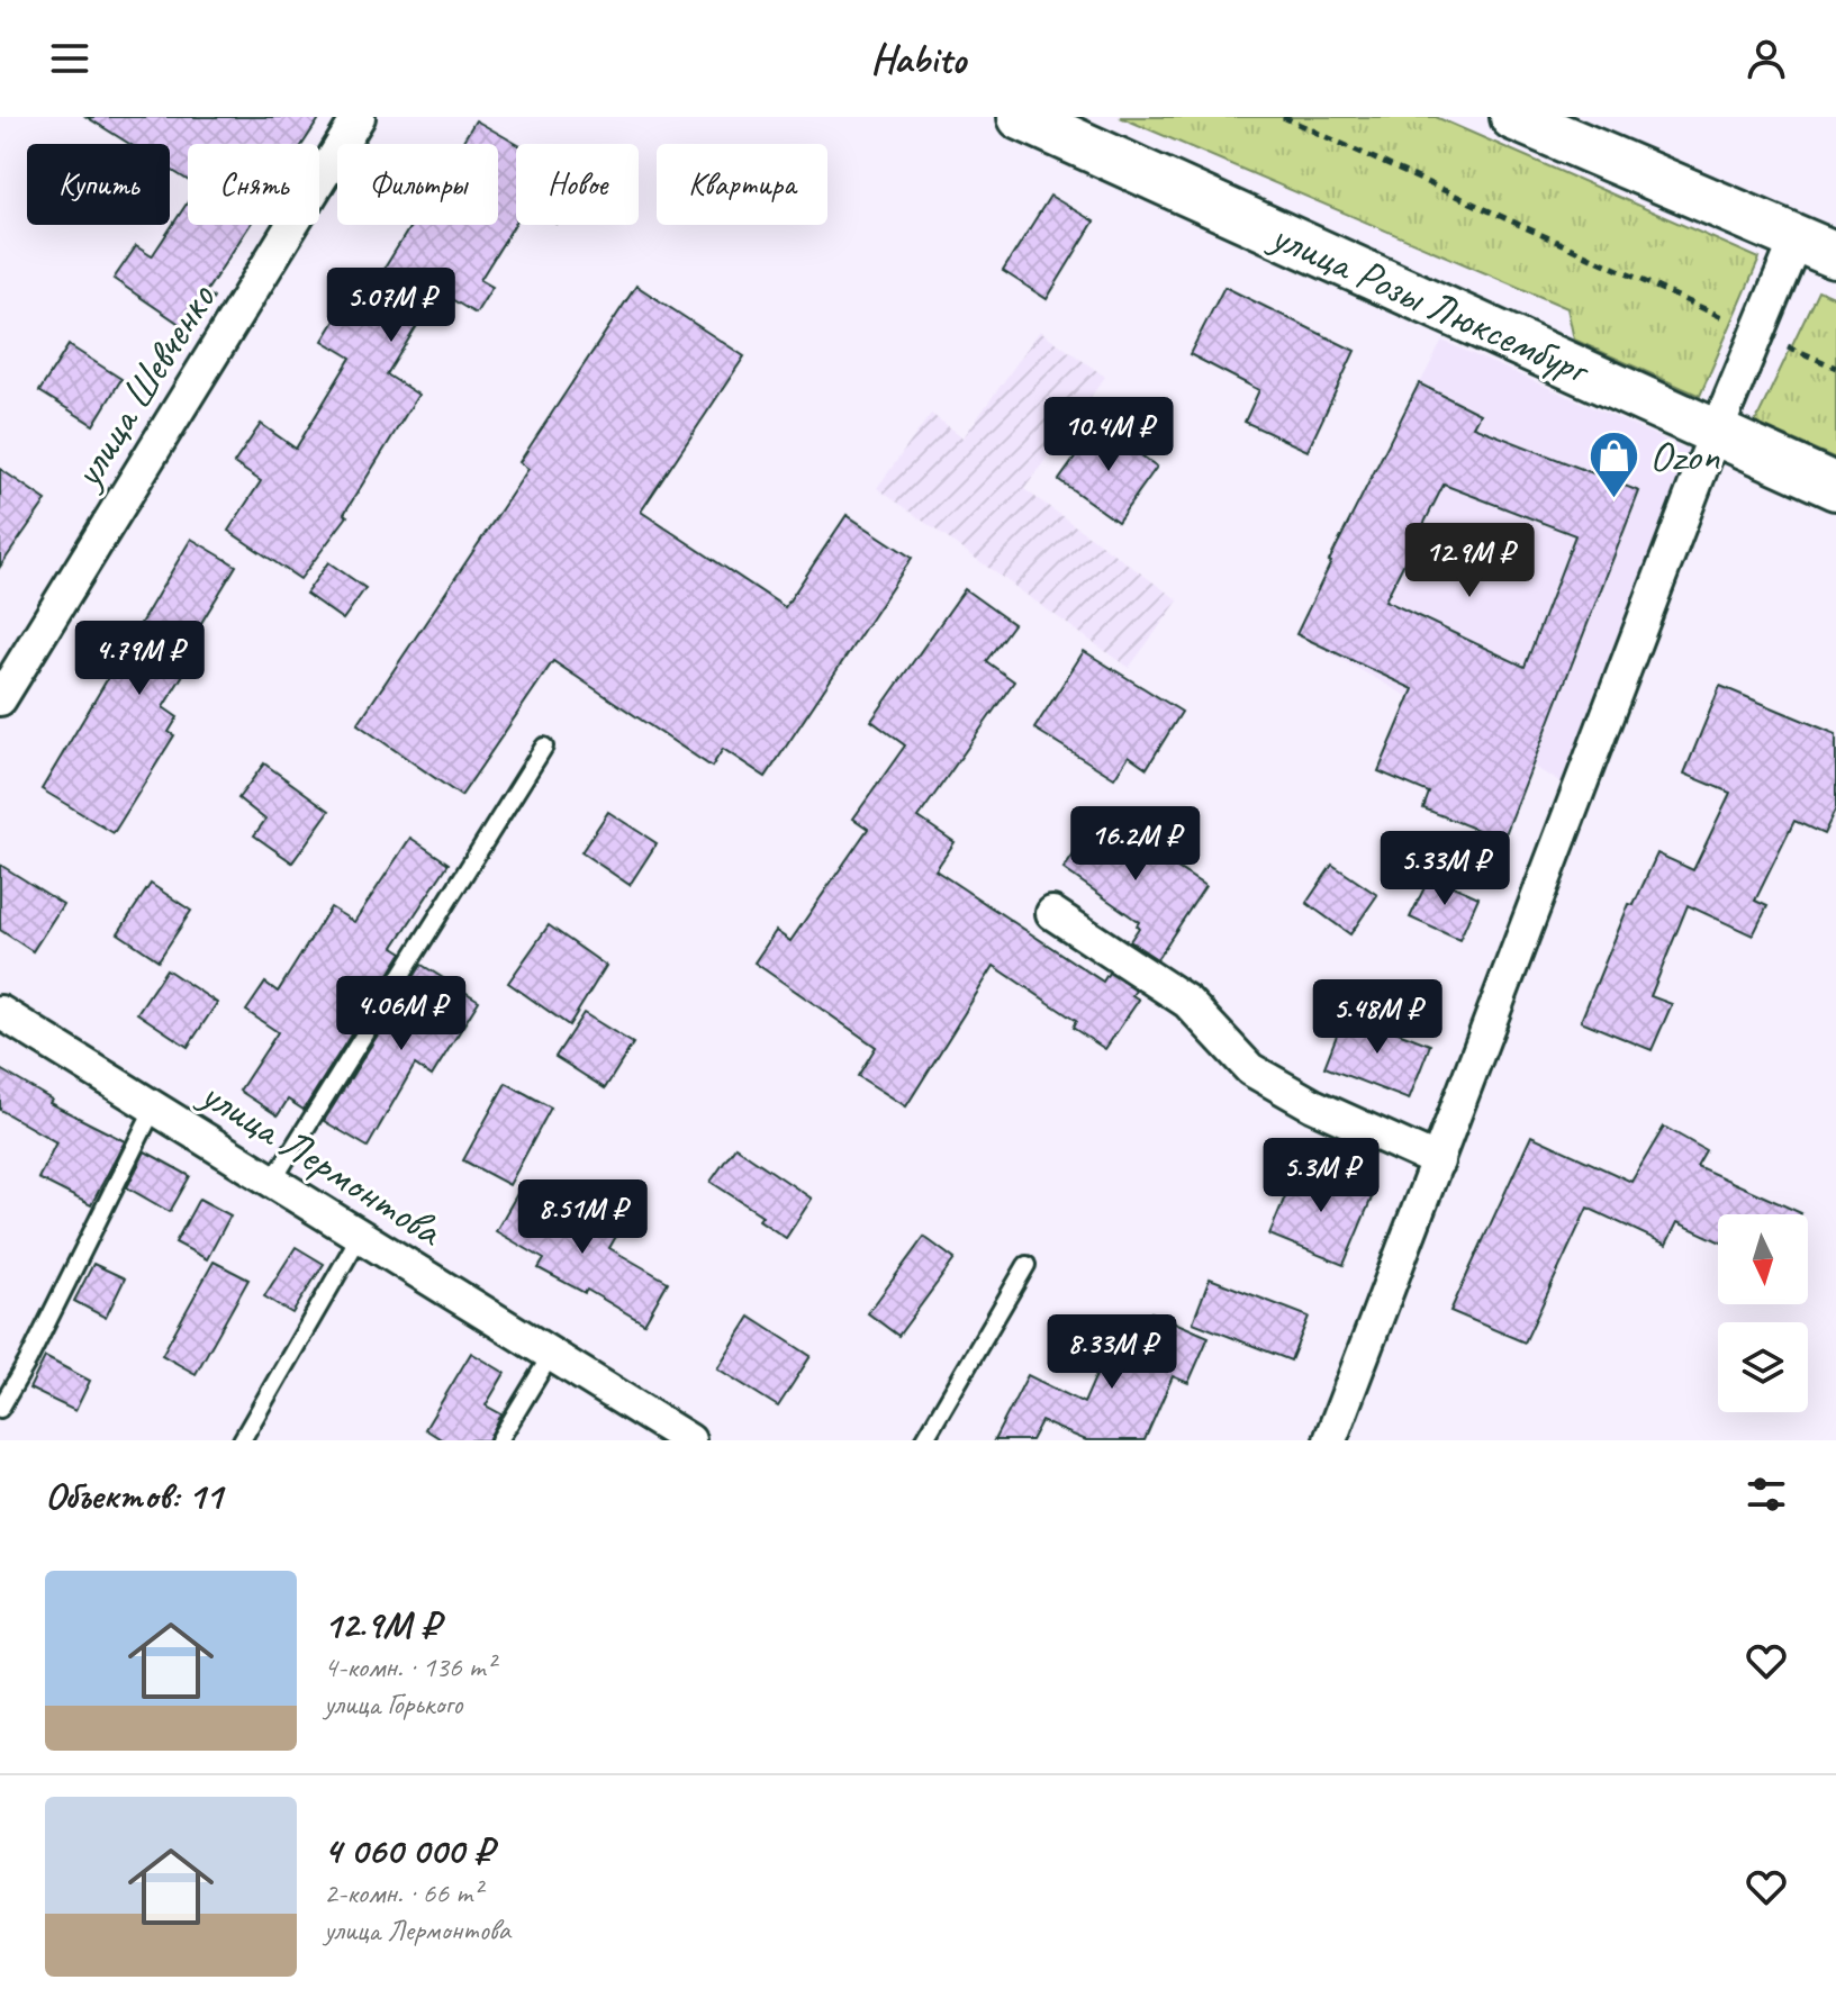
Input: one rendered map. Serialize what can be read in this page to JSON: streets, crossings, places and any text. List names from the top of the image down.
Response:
{
  "streets": {
    "main road": ["улица Розы Люксембург"],
    "street": ["улица Шевченко", "улица Лермонтова"]
  },
  "places": {
    "shop": ["Ozon"]
  },
  "north": "bottom",
  "page": {
    "header": "Habito",
    "chip": [
      "Купить",
      "Снять",
      "Фильтры",
      "Новое",
      "Квартира"
    ],
    "price": [
      "5.07M ₽",
      "10.4M ₽",
      "12.9M ₽",
      "4.79M ₽",
      "16.2M ₽",
      "5.33M ₽",
      "4.06M ₽",
      "5.48M ₽",
      "5.3M ₽",
      "8.51M ₽",
      "8.33M ₽"
    ],
    "heading": "Объектов: 11",
    "list": [
      {
        "name": "12.9M ₽",
        "note": "4-комн. · 136 m² · улица Горького"
      },
      {
        "name": "4 060 000 ₽",
        "note": "2-комн. · 66 m² · улица Лермонтова"
      }
    ]
  }
}
